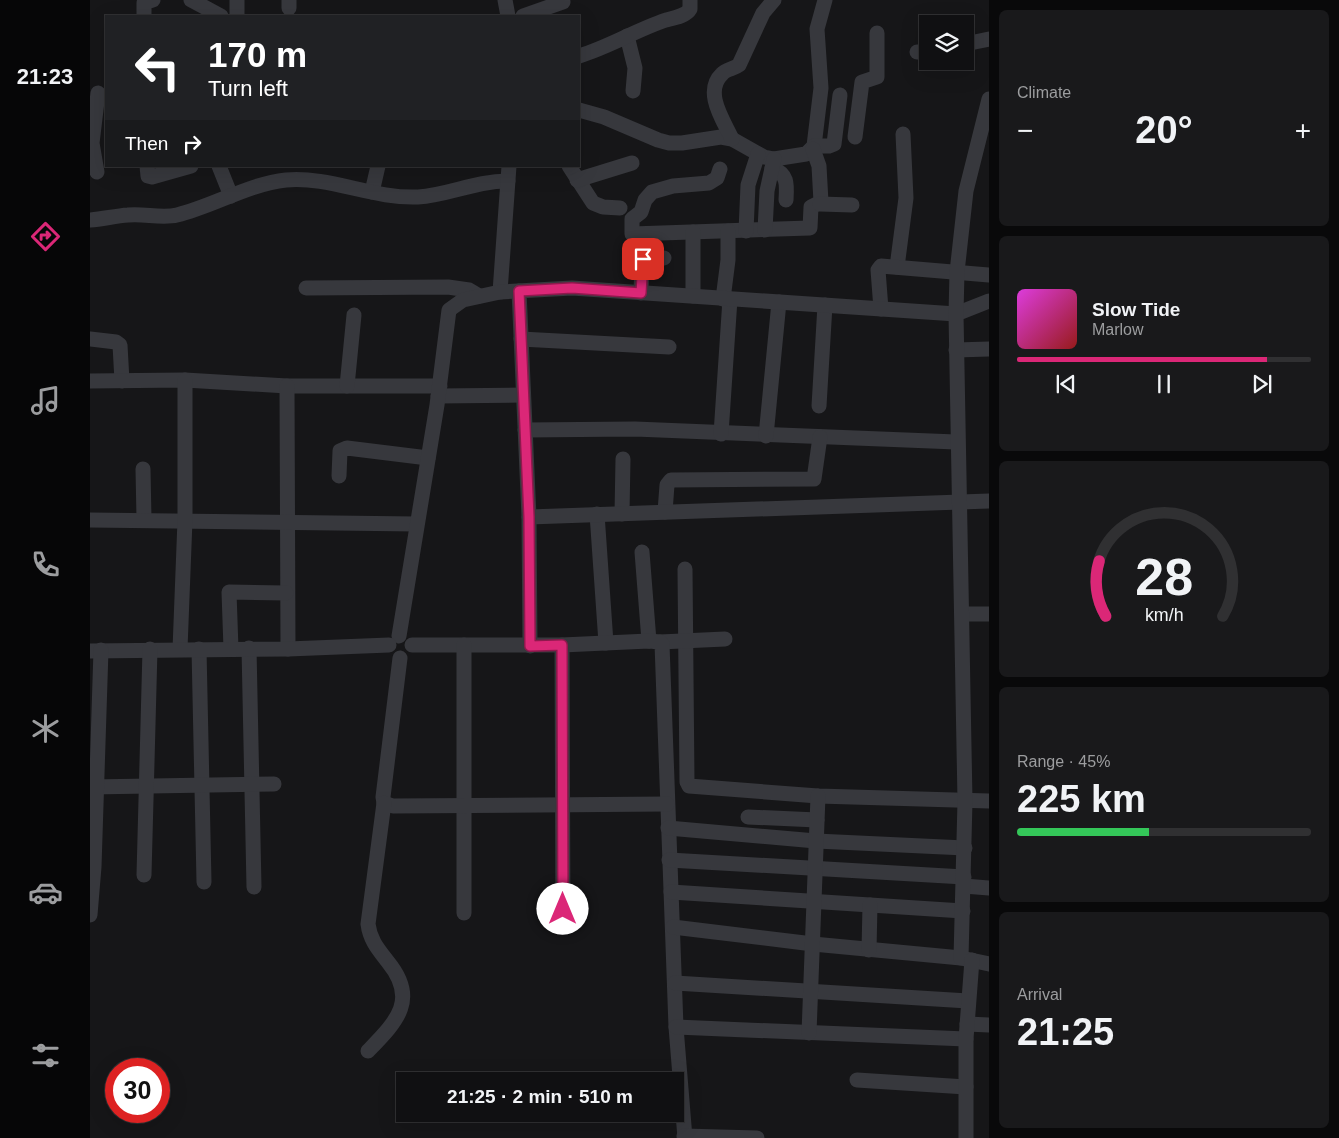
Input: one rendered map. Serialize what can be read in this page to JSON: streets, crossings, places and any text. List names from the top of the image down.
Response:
{
  "page": {
    "tabs": "21:23",
    "tile": [
      "Climate",
      ["Range · 45%", "225 km"],
      ["Arrival", "21:25"]
    ],
    "turn": ["170 m", "Turn left"],
    "heat": ["−", "20°", "+"],
    "then": "Then",
    "song": ["Slow Tide", "Marlow"],
    "limit": "30",
    "trip": "21:25 · 2 min · 510 m",
    "gauge": ["28", "km/h"]
  }
}
